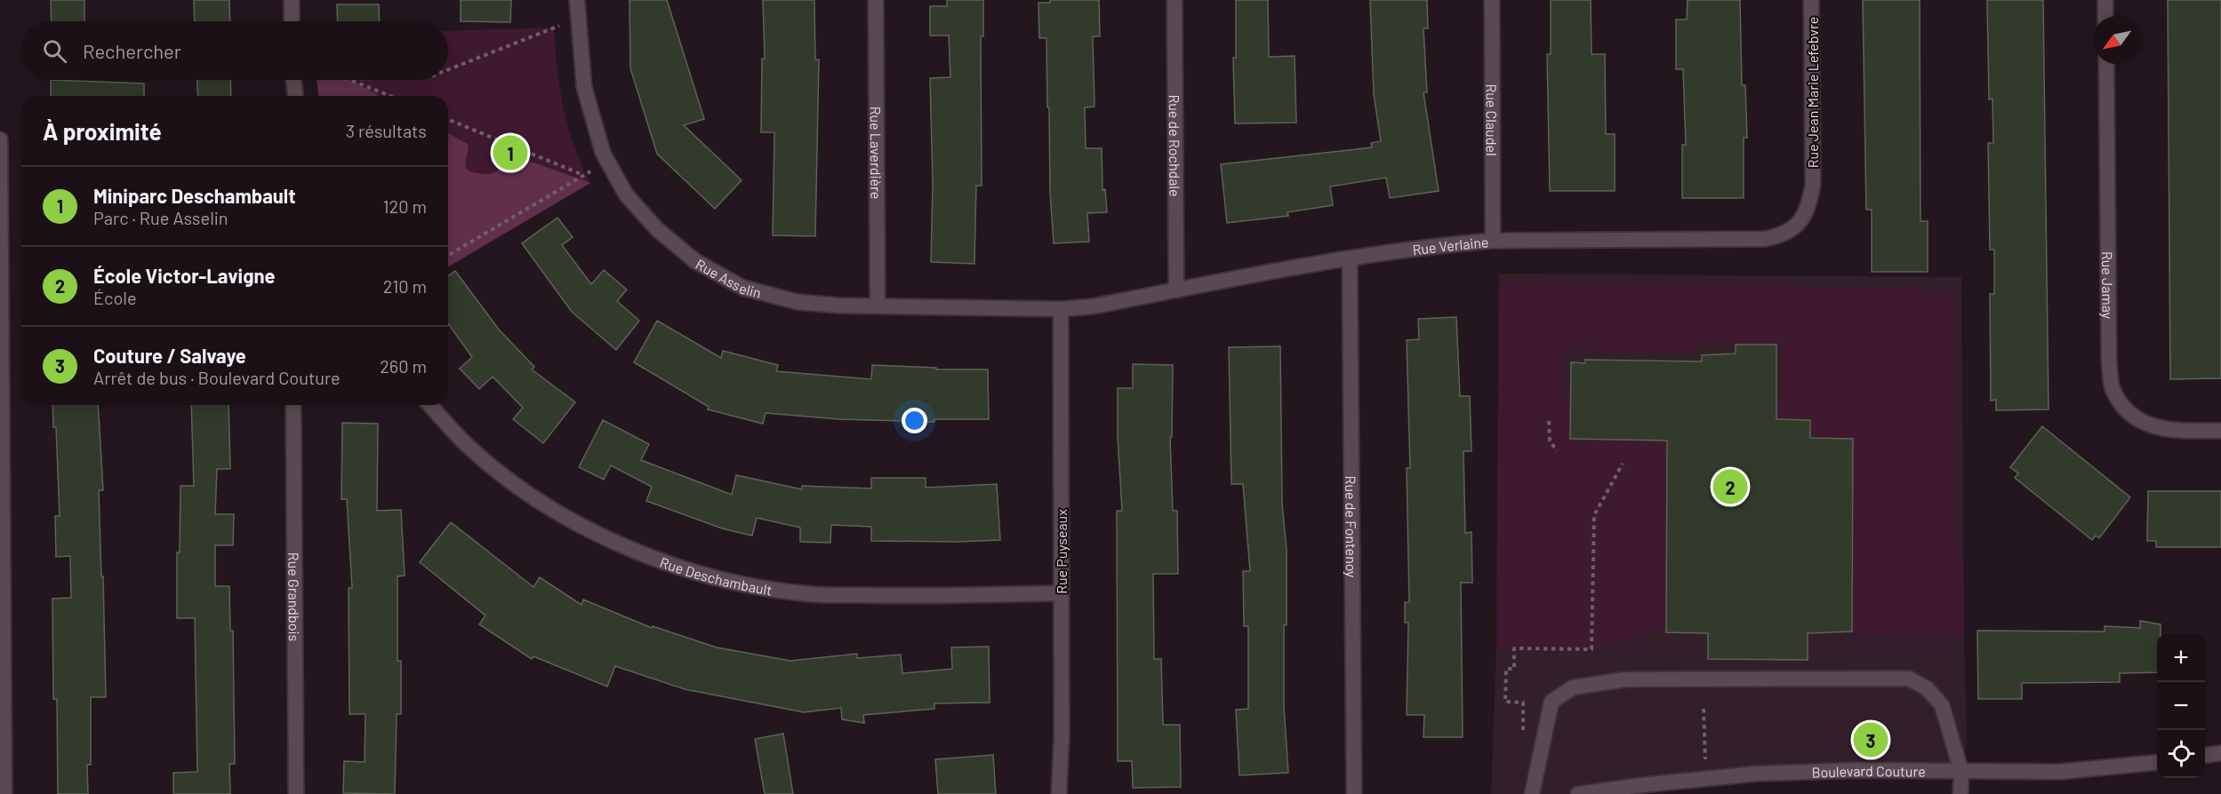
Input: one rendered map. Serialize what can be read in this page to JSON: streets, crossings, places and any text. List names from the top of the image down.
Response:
{
  "streets": {
    "street": [
      "Rue Jean Marie Lefebvre",
      "Rue Claudel",
      "Rue de Rochdale",
      "Rue Laverdière",
      "Rue Verlaine",
      "Rue Asselin",
      "Rue Jamay",
      "Rue de Fontenoy",
      "Rue Puyseaux",
      "Rue Deschambault",
      "Rue Grandbois",
      "Boulevard Couture"
    ]
  },
  "crossings": [
    ["Rue Jean Marie Lefebvre", "Rue Verlaine"],
    ["Rue Claudel", "Rue Verlaine"],
    ["Rue de Rochdale", "Rue Verlaine"],
    ["Rue Laverdière", "Rue Asselin"],
    ["Rue Verlaine", "Rue Asselin"],
    ["Rue Verlaine", "Rue de Fontenoy"],
    ["Rue Verlaine", "Rue Puyseaux"],
    ["Rue Asselin", "Rue Puyseaux"],
    ["Rue Puyseaux", "Rue Deschambault"]
  ],
  "north": "bottom left",
  "page": {
    "search": "Rechercher",
    "heading": ["À proximité", "3 résultats"],
    "pins": ["1", "2", "3"],
    "list": [
      {
        "mark": "1",
        "name": "Miniparc Deschambault",
        "note": "Parc · Rue Asselin",
        "value": "120 m"
      },
      {
        "mark": "2",
        "name": "École Victor-Lavigne",
        "note": "École",
        "value": "210 m"
      },
      {
        "mark": "3",
        "name": "Couture / Salvaye",
        "note": "Arrêt de bus · Boulevard Couture",
        "value": "260 m"
      }
    ],
    "map_buttons": ["+", "−"]
  }
}
